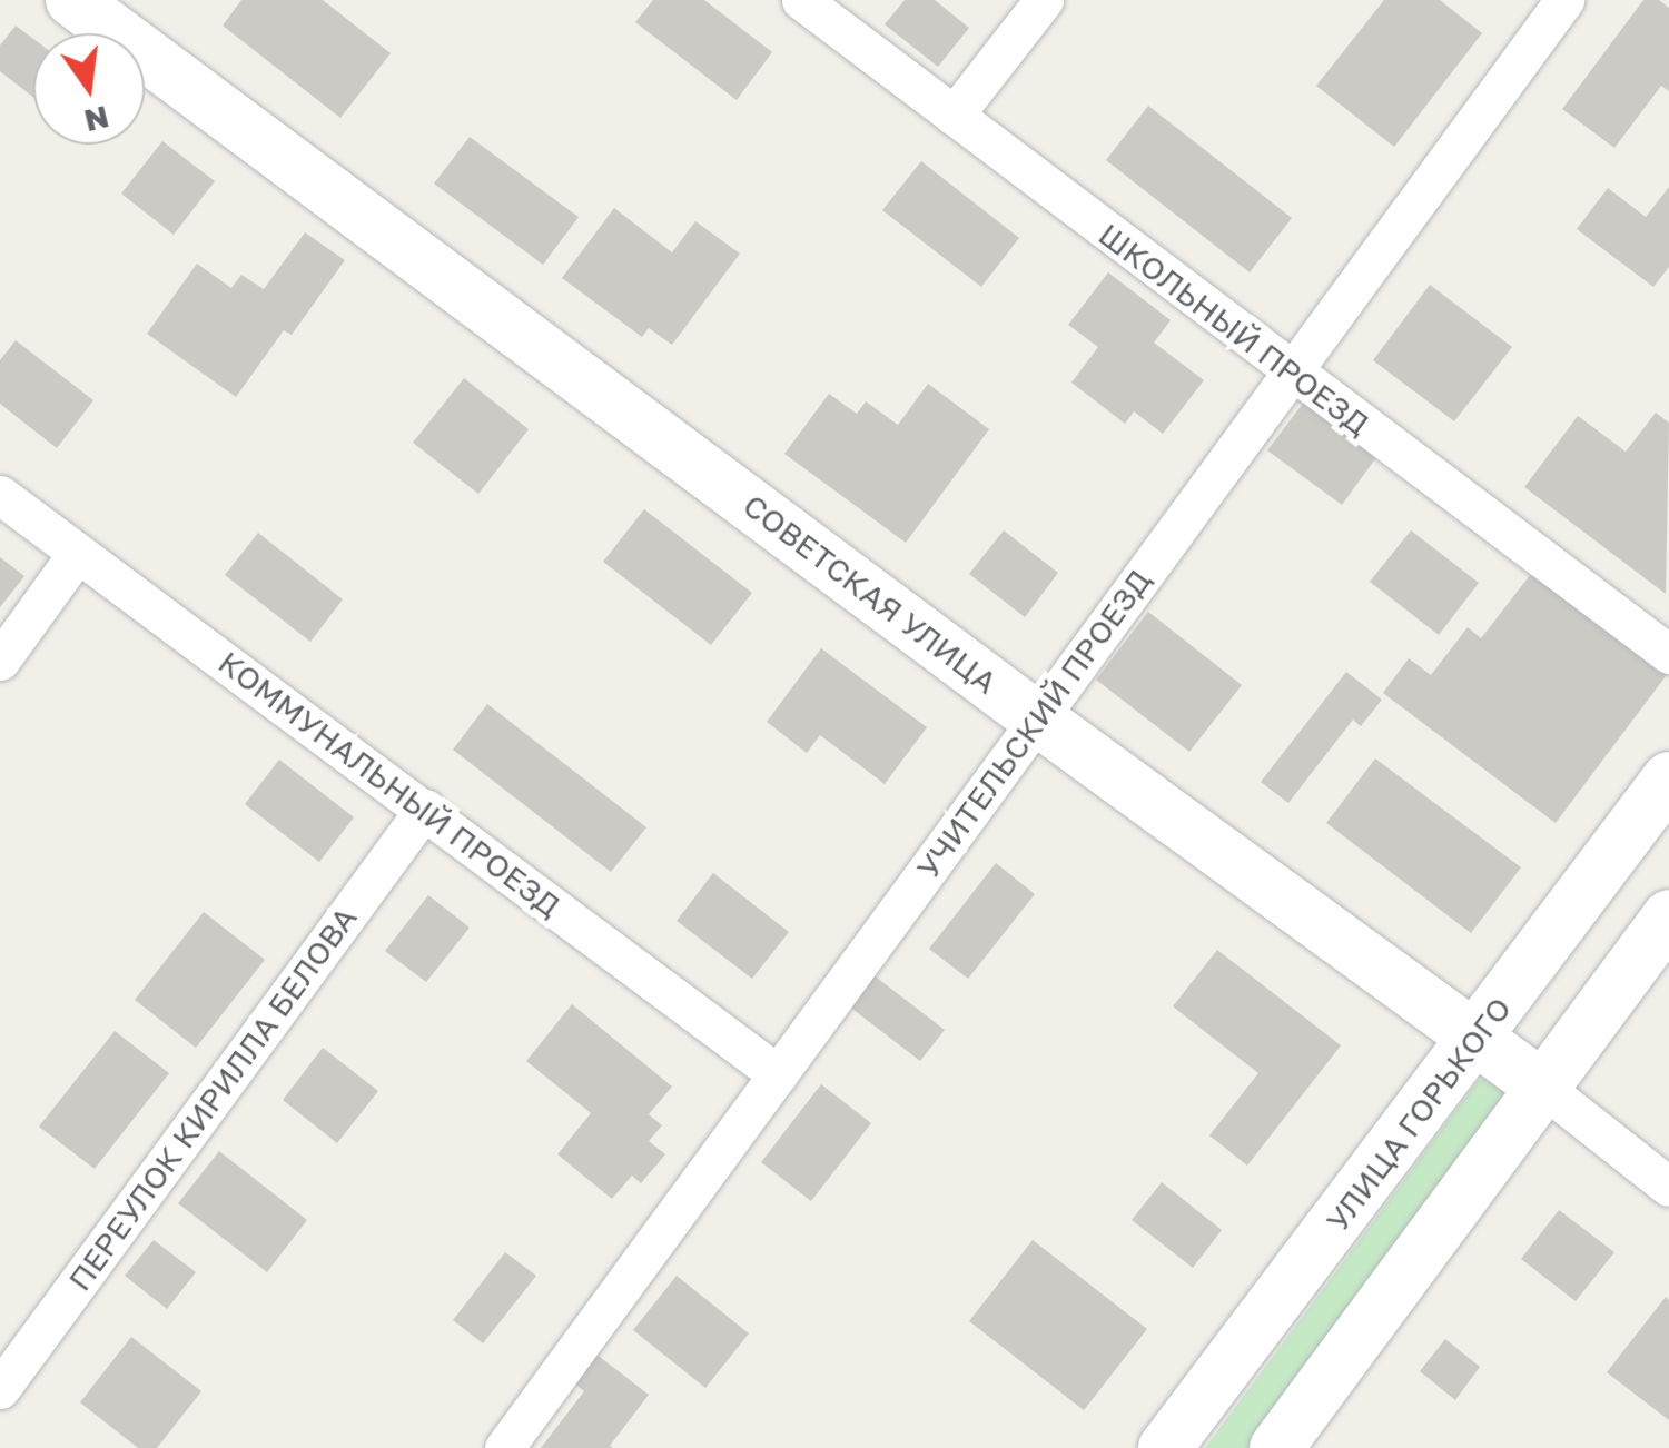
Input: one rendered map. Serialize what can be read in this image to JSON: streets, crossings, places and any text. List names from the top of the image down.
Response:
{
  "streets": {
    "main road": ["СОВЕТСКАЯ УЛИЦА", "УЛИЦА ГОРЬКОГО"],
    "street": [
      "ШКОЛЬНЫЙ ПРОЕЗД",
      "УЧИТЕЛЬСКИЙ ПРОЕЗД",
      "КОММУНАЛЬНЫЙ ПРОЕЗД",
      "ПЕРЕУЛОК КИРИЛЛА БЕЛОВА"
    ]
  },
  "crossings": [
    ["ШКОЛЬНЫЙ ПРОЕЗД", "УЧИТЕЛЬСКИЙ ПРОЕЗД"],
    ["СОВЕТСКАЯ УЛИЦА", "УЧИТЕЛЬСКИЙ ПРОЕЗД"],
    ["СОВЕТСКАЯ УЛИЦА", "УЛИЦА ГОРЬКОГО"],
    ["УЧИТЕЛЬСКИЙ ПРОЕЗД", "КОММУНАЛЬНЫЙ ПРОЕЗД"],
    ["КОММУНАЛЬНЫЙ ПРОЕЗД", "ПЕРЕУЛОК КИРИЛЛА БЕЛОВА"]
  ],
  "north": "bottom"
}
